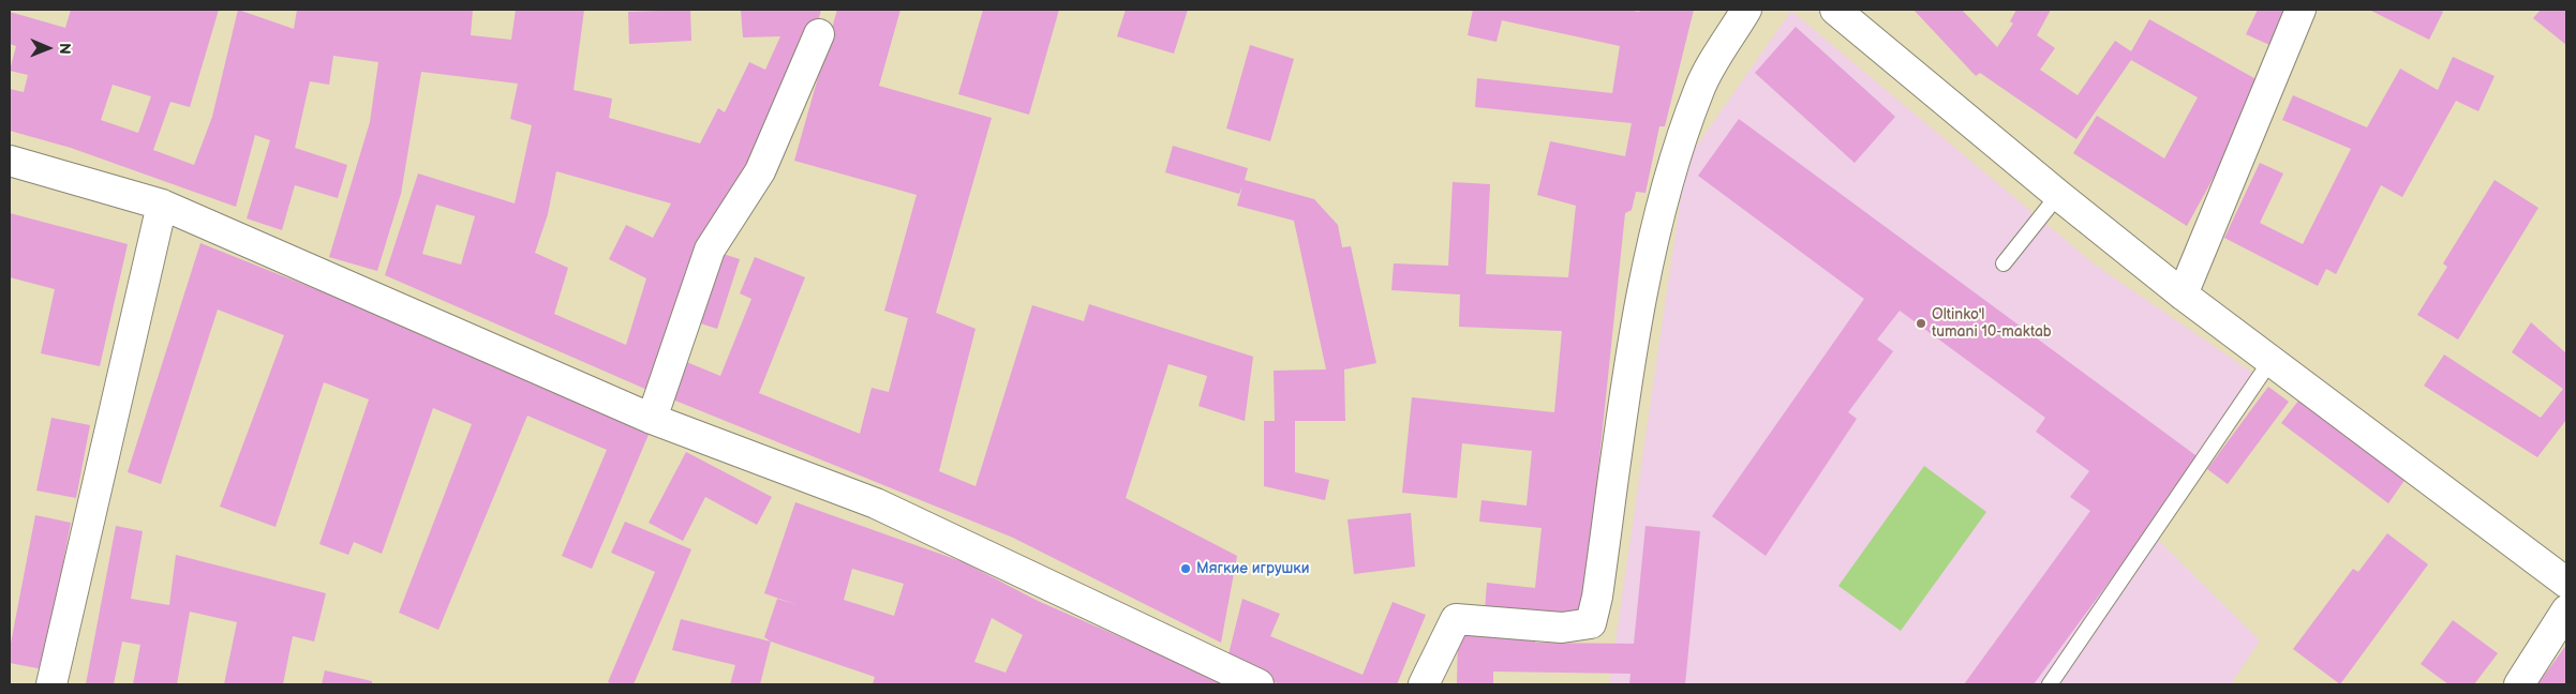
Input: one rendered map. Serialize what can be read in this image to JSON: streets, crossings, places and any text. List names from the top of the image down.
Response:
{
  "places": ["Oltinko'l tumani 10-maktab", "Мягкие игрушки"],
  "north": "right"
}
